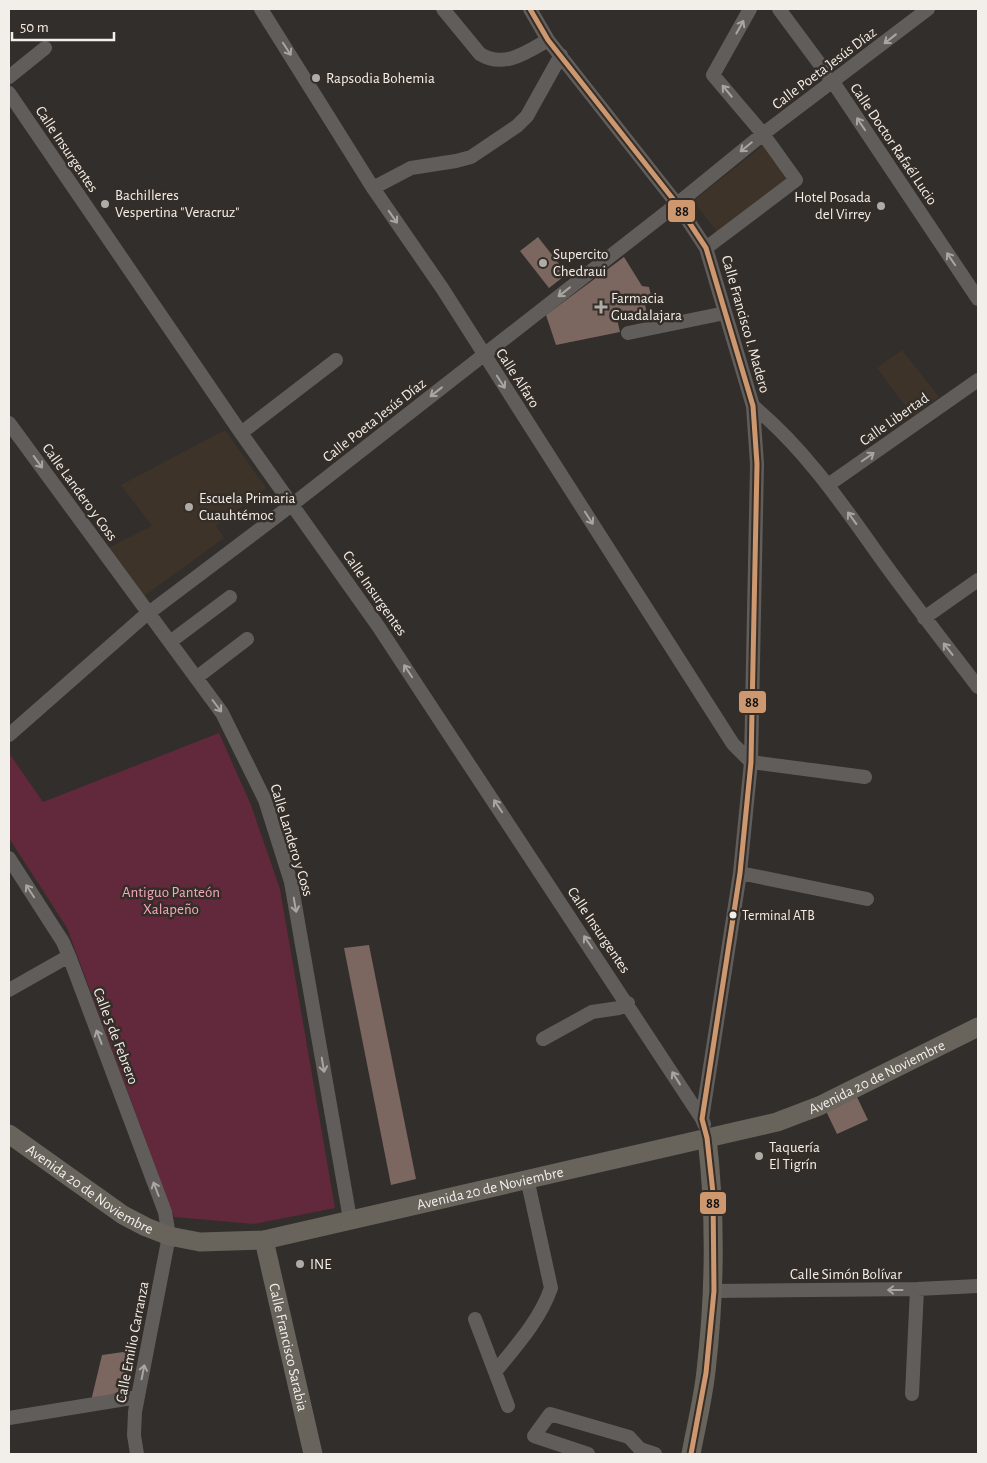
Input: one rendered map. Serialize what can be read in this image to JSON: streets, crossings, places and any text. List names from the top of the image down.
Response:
{
  "streets": {
    "main road": ["Avenida 20 de Noviembre", "Calle Francisco Sarabia"],
    "street": [
      "Calle Poeta Jesús Díaz",
      "Calle Doctor Rafaél Lucio",
      "Calle Insurgentes",
      "Calle Francisco I. Madero",
      "Calle Alfaro",
      "Calle Libertad",
      "Calle Landero y Coss",
      "Calle 5 de Febrero",
      "Calle Simón Bolívar",
      "Calle Emilio Carranza"
    ]
  },
  "crossings": [
    ["Calle Poeta Jesús Díaz", "Calle Doctor Rafaél Lucio"],
    ["Calle Poeta Jesús Díaz", "Calle Insurgentes"],
    ["Calle Poeta Jesús Díaz", "Calle Francisco I. Madero"],
    ["Calle Poeta Jesús Díaz", "Calle Alfaro"],
    ["Calle Francisco I. Madero", "Calle Libertad"],
    ["Calle Landero y Coss", "Avenida 20 de Noviembre"],
    ["Calle 5 de Febrero", "Avenida 20 de Noviembre"],
    ["Calle 5 de Febrero", "Calle Emilio Carranza"],
    ["Avenida 20 de Noviembre", "Calle Emilio Carranza"],
    ["Avenida 20 de Noviembre", "Calle Francisco Sarabia"]
  ],
  "one_way": [
    "Calle Poeta Jesús Díaz",
    "Calle Doctor Rafaél Lucio",
    "Calle Insurgentes",
    "Calle Alfaro",
    "Calle Libertad",
    "Calle Landero y Coss",
    "Calle 5 de Febrero",
    "Calle Simón Bolívar",
    "Calle Emilio Carranza"
  ],
  "parks": ["Antiguo Panteón Xalapeño"],
  "places": {
    "other": [
      "Rapsodia Bohemia",
      "Bachilleres Vespertina \"Veracruz\"",
      "Hotel Posada del Virrey",
      "Supercito Chedraui",
      "Escuela Primaria Cuauhtémoc",
      "Terminal ATB",
      "Taquería El Tigrín",
      "INE"
    ],
    "health": ["Farmacia Guadalajara"]
  },
  "lines": ["transit line 88"],
  "scale_bar": "50 m"
}
